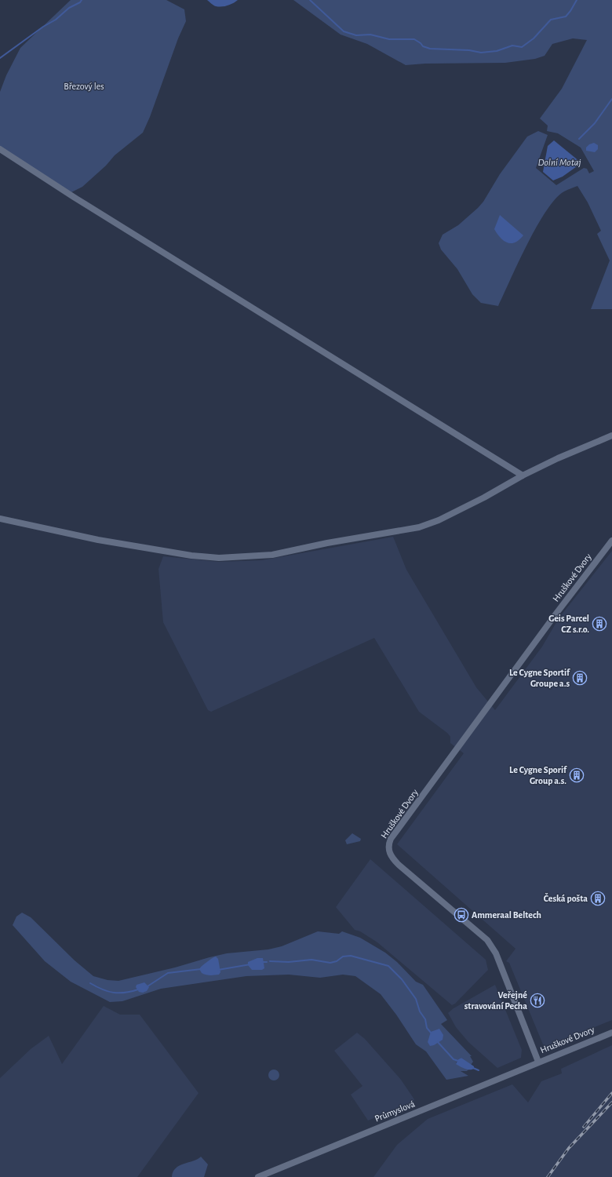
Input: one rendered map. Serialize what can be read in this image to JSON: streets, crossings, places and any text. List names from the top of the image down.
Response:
{
  "streets": {
    "street": ["Hruškové Dvory", "Průmyslová"]
  },
  "crossings": [
    ["Hruškové Dvory", "Průmyslová"]
  ],
  "water": ["Dolní Motaj"],
  "parks": ["Březový les"],
  "places": {
    "building": [
      "Geis Parcel CZ s.r.o.",
      "Le Cygne Sportif Groupe a.s",
      "Le Cygne Sporif Group a.s.",
      "Česká pošta"
    ],
    "bus stop": ["Ammeraal Beltech"],
    "restaurant": ["Veřejné stravování Pecha"]
  }
}
